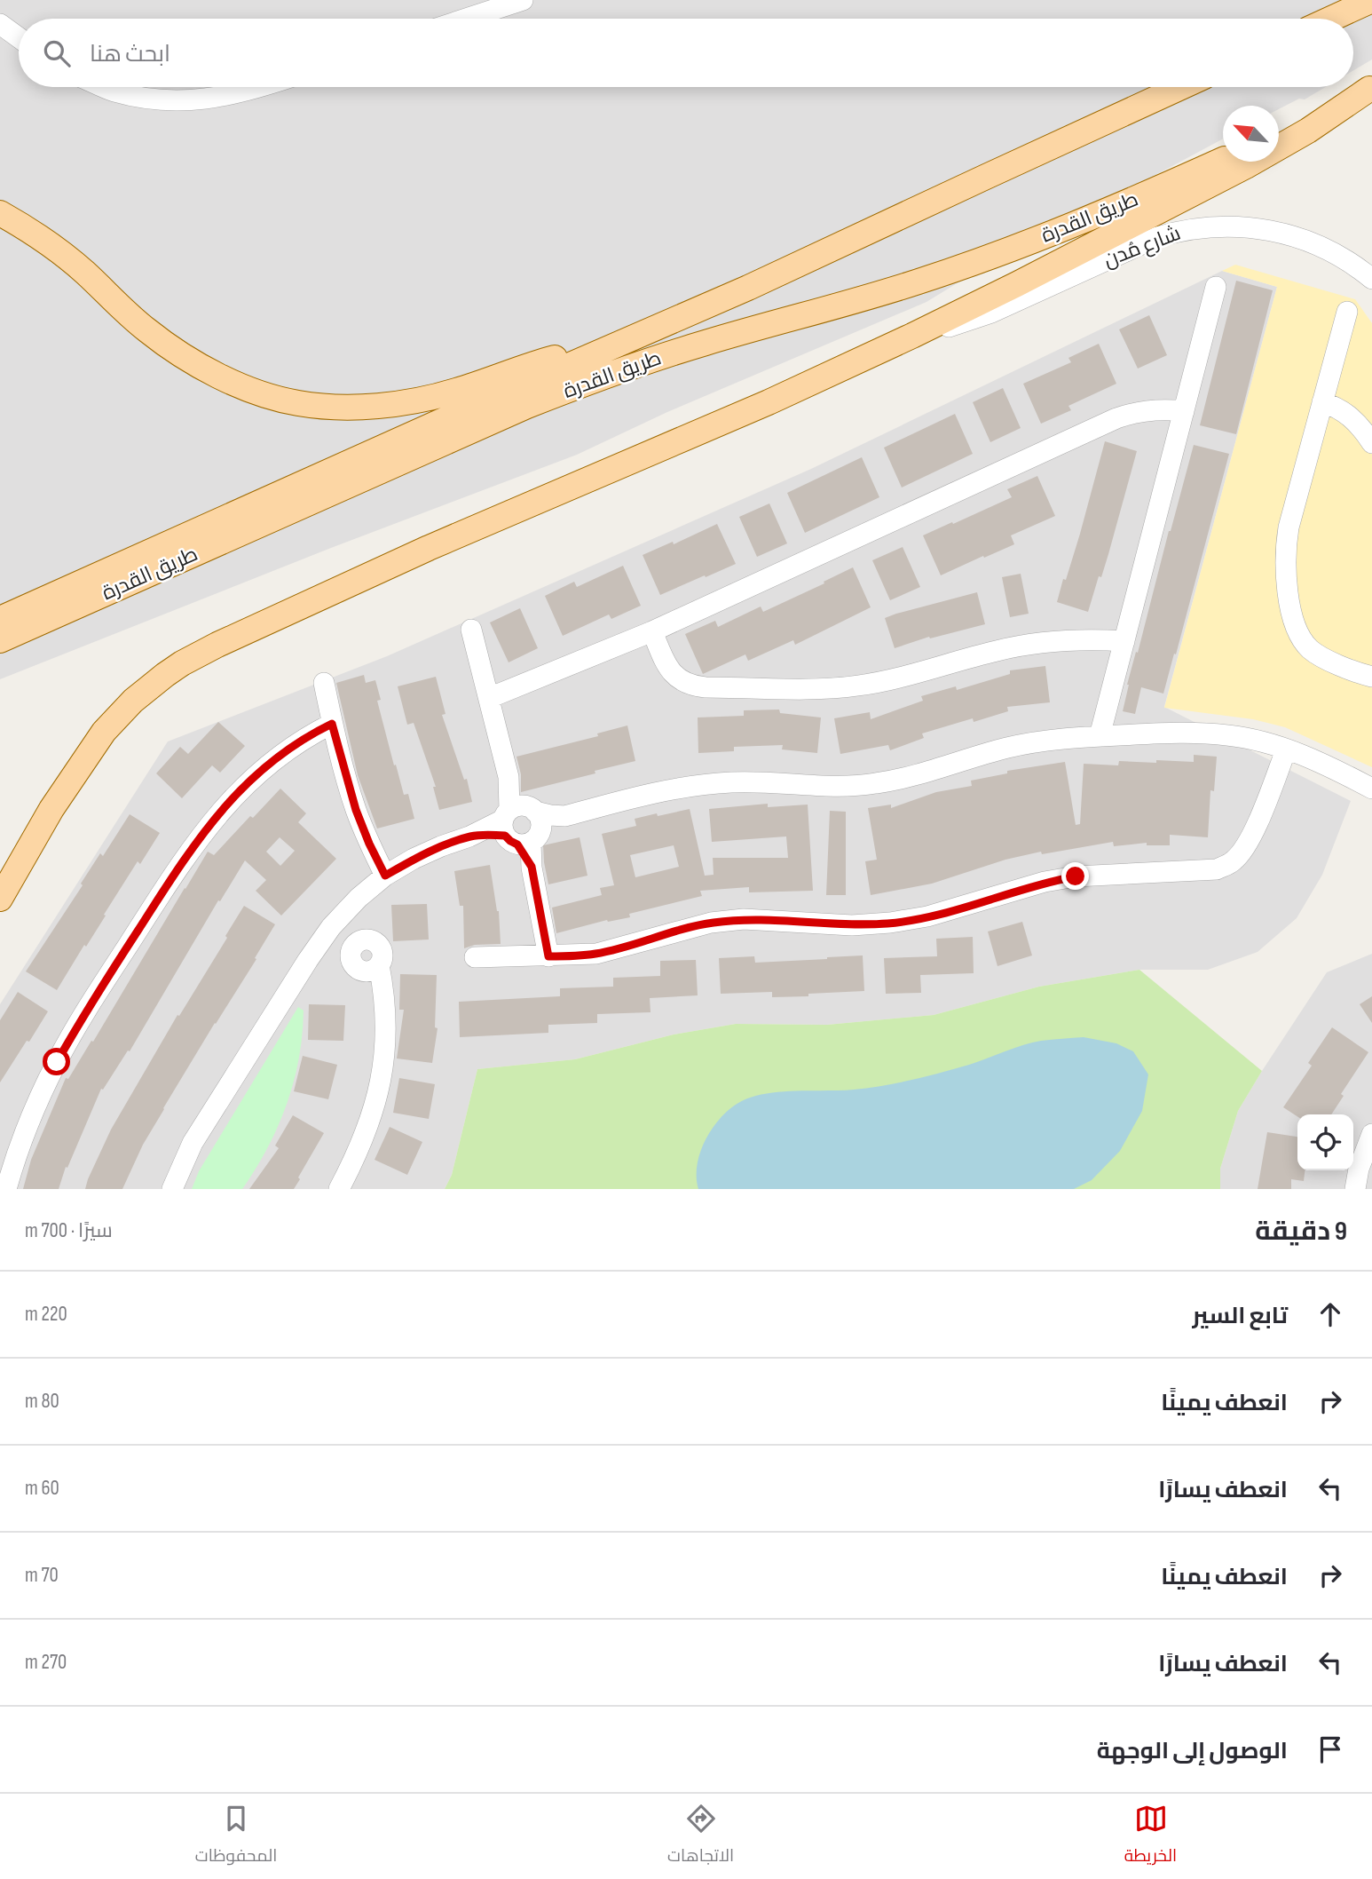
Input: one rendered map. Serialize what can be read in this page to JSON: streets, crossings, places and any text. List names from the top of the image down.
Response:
{
  "streets": {
    "main road": ["طريق القدرة"],
    "street": ["شارع مُدن"]
  },
  "north": "top left",
  "page": {
    "search": "ابحث هنا",
    "heading": ["9 دقيقة", "سيرًا · 700 m"],
    "list": [
      ["تابع السير", "220 m"],
      ["انعطف يمينًا", "80 m"],
      ["انعطف يسارًا", "60 m"],
      ["انعطف يمينًا", "70 m"],
      ["انعطف يسارًا", "270 m"],
      "الوصول إلى الوجهة"
    ],
    "nav": ["الخريطة", "الاتجاهات", "المحفوظات"]
  }
}
